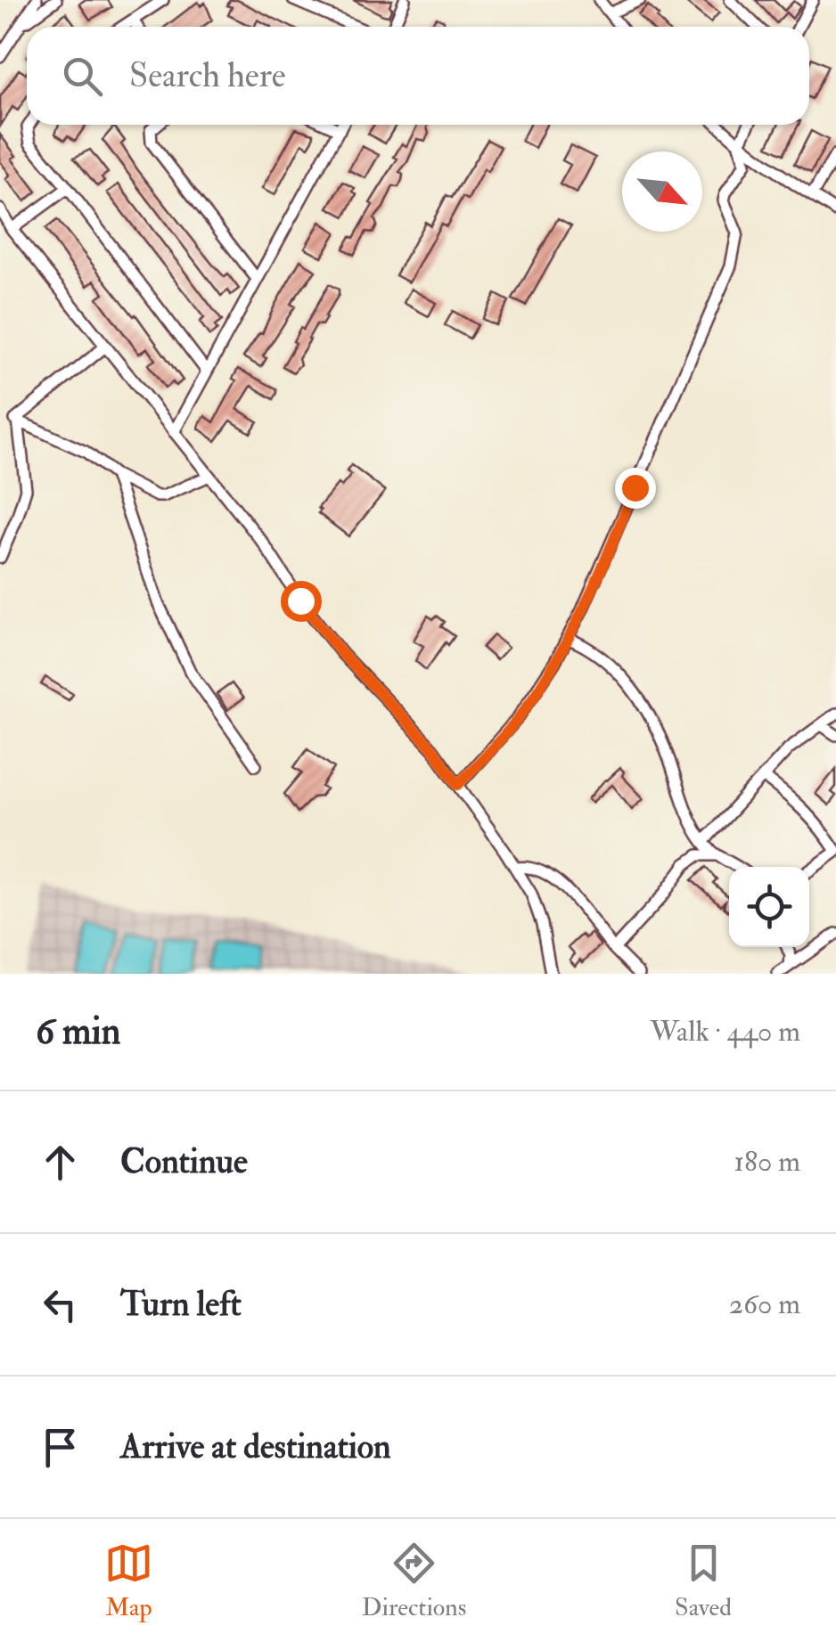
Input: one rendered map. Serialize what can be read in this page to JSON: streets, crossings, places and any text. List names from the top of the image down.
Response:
{
  "north": "bottom right",
  "page": {
    "search": "Search here",
    "heading": ["6 min", "Walk · 440 m"],
    "list": [
      ["Continue", "180 m"],
      ["Turn left", "260 m"],
      "Arrive at destination"
    ],
    "nav": ["Map", "Directions", "Saved"]
  }
}
